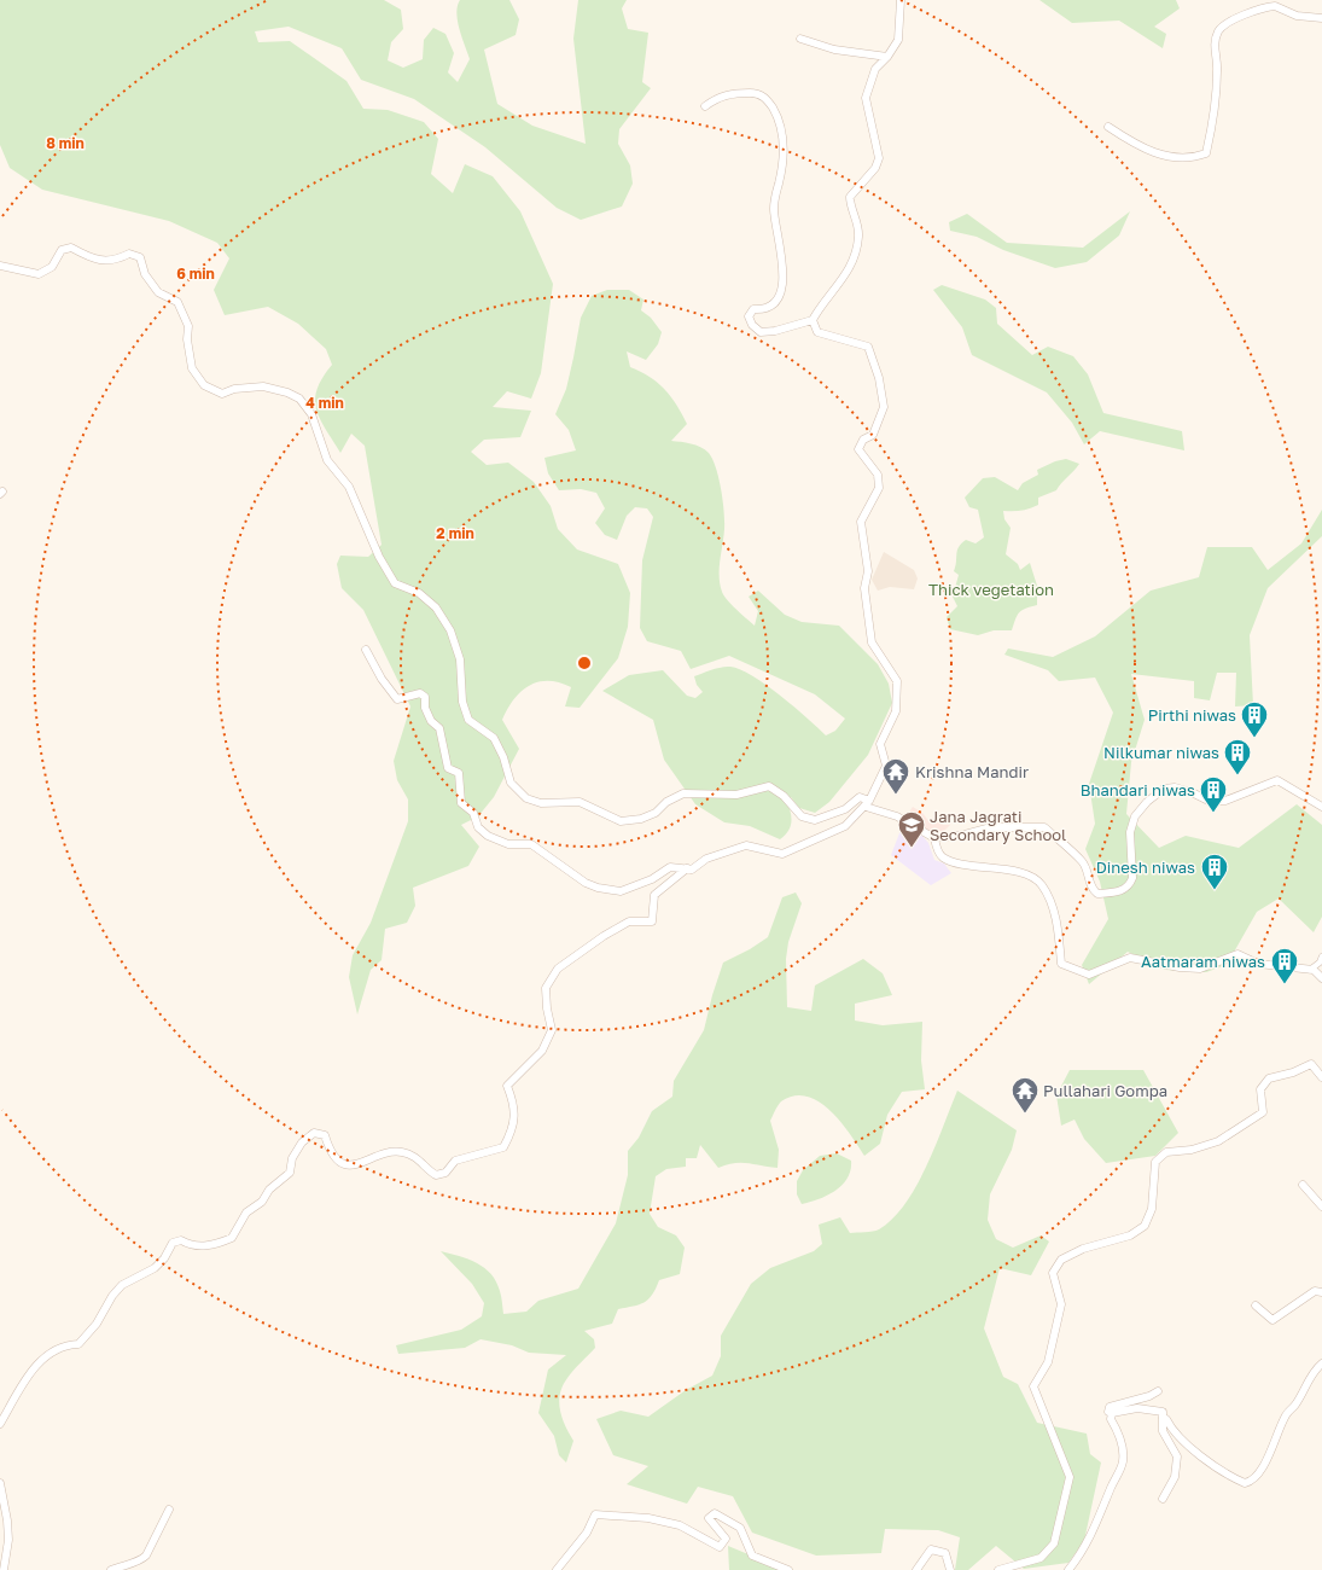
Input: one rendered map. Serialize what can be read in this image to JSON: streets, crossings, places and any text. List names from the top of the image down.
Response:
{
  "parks": ["Thick vegetation"],
  "places": {
    "building": [
      "Pirthi niwas",
      "Nilkumar niwas",
      "Bhandari niwas",
      "Dinesh niwas",
      "Aatmaram niwas"
    ],
    "temple": ["Krishna Mandir", "Pullahari Gompa"],
    "school or university": ["Jana Jagrati Secondary School"]
  },
  "rings": [
    "8 min",
    "6 min",
    "4 min",
    "2 min"
  ]
}
